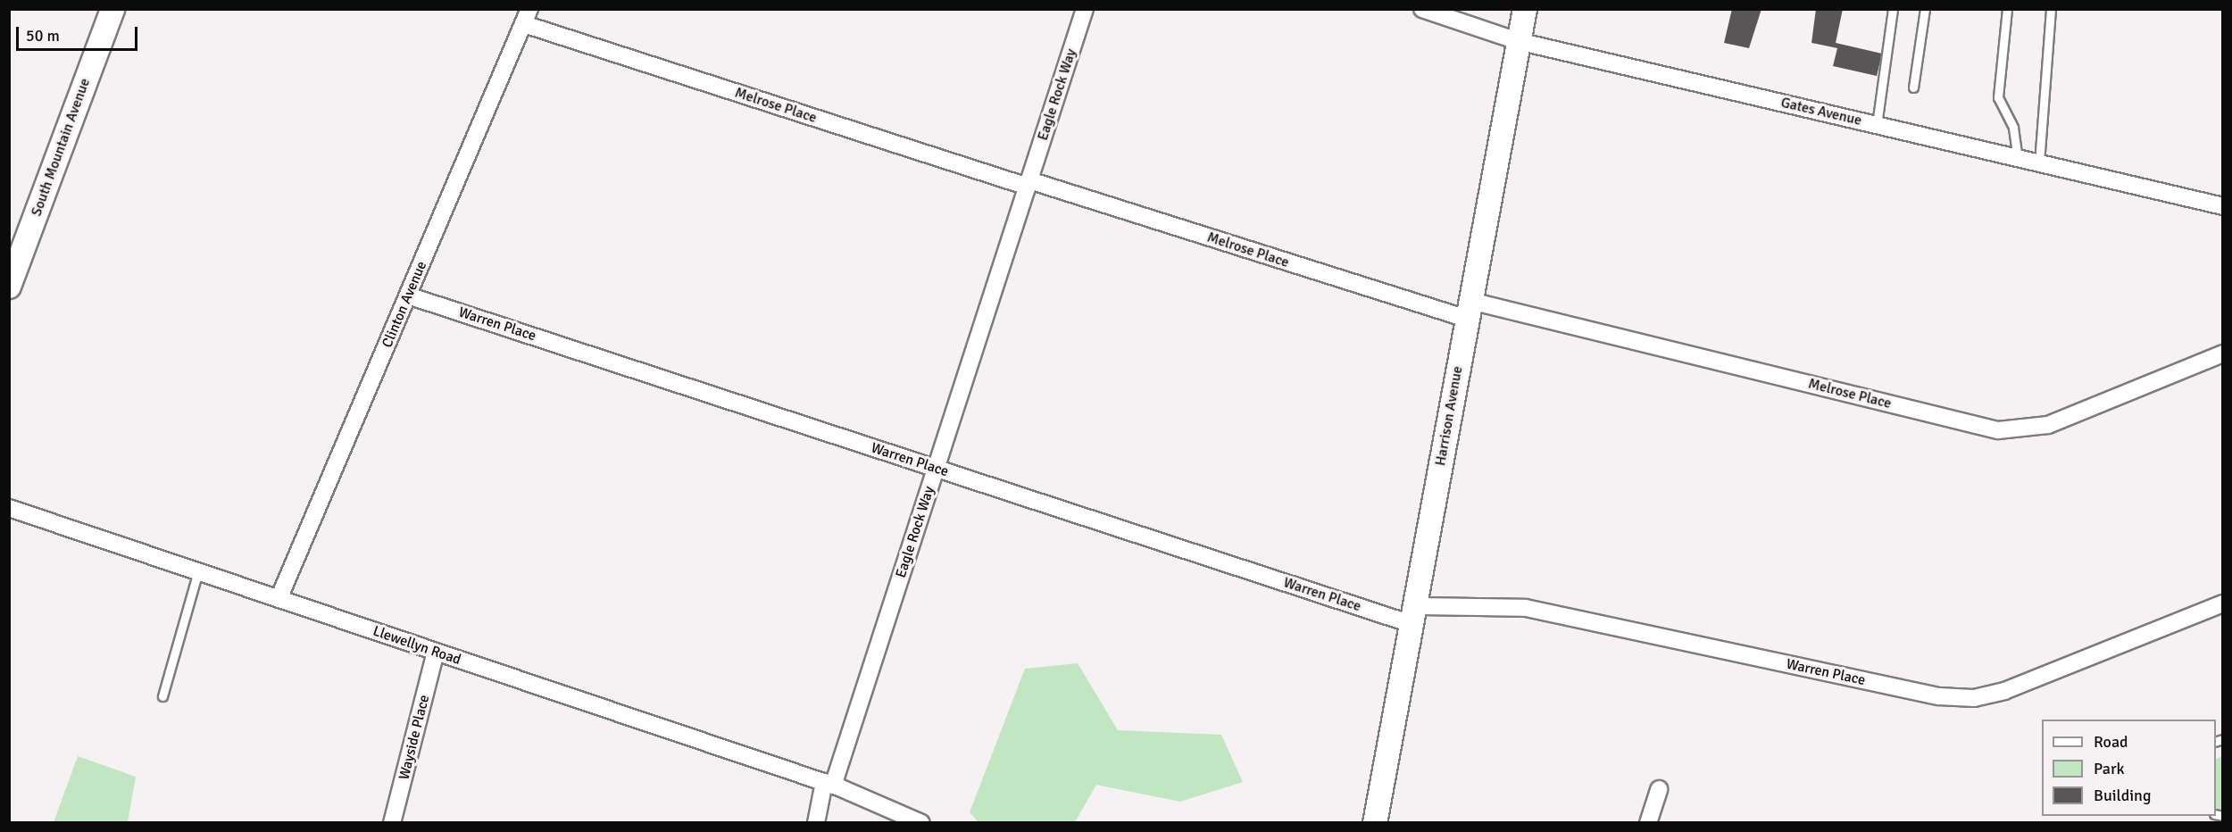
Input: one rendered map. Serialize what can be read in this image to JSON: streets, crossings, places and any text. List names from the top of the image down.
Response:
{
  "streets": {
    "street": [
      "Eagle Rock Way",
      "Melrose Place",
      "Gates Avenue",
      "South Mountain Avenue",
      "Clinton Avenue",
      "Warren Place",
      "Harrison Avenue",
      "Llewellyn Road",
      "Wayside Place"
    ]
  },
  "crossings": [
    ["Eagle Rock Way", "Melrose Place"],
    ["Eagle Rock Way", "Warren Place"],
    ["Eagle Rock Way", "Llewellyn Road"],
    ["Melrose Place", "Clinton Avenue"],
    ["Melrose Place", "Harrison Avenue"],
    ["Gates Avenue", "Harrison Avenue"],
    ["Clinton Avenue", "Warren Place"],
    ["Clinton Avenue", "Llewellyn Road"],
    ["Warren Place", "Harrison Avenue"],
    ["Llewellyn Road", "Wayside Place"]
  ],
  "legend": ["Road", "Park", "Building"],
  "scale_bar": "50 m"
}
